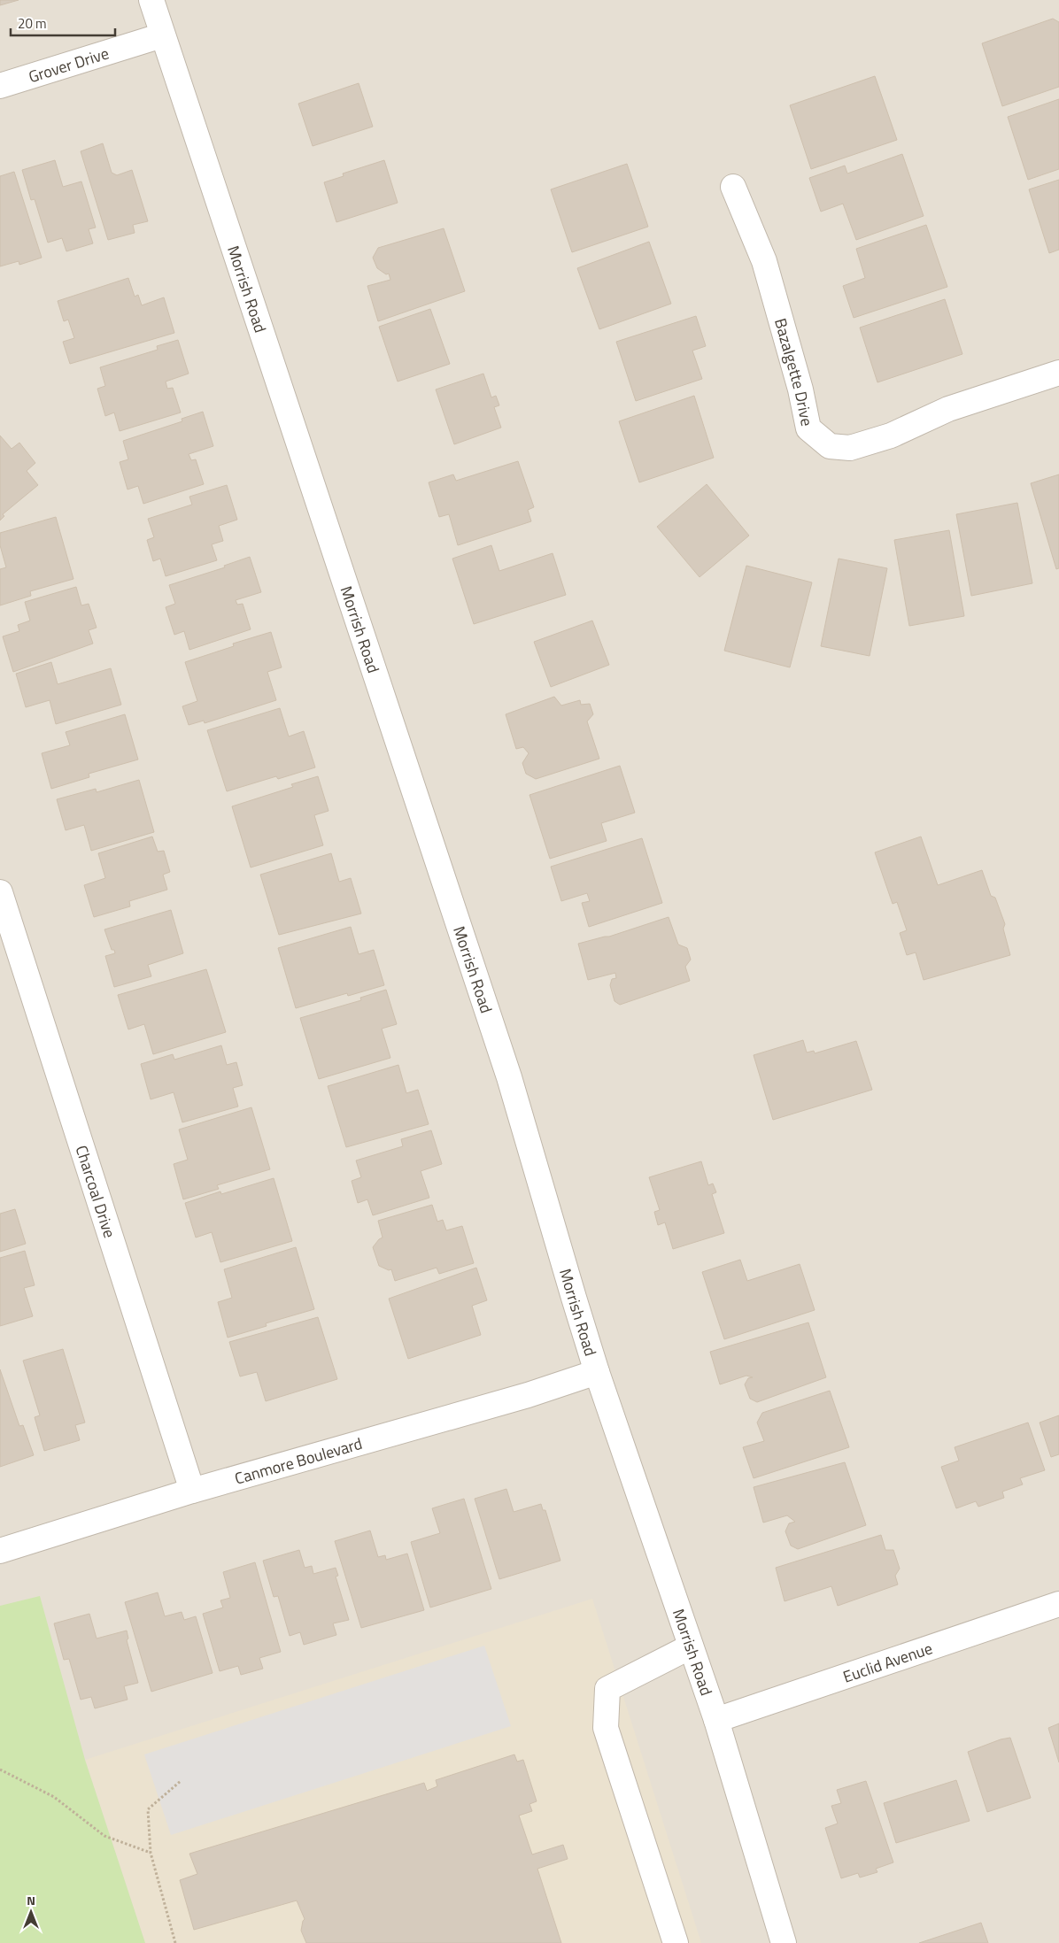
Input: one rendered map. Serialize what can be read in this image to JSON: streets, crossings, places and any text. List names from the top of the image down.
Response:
{
  "streets": {
    "street": [
      "Grover Drive",
      "Morrish Road",
      "Bazalgette Drive",
      "Charcoal Drive",
      "Canmore Boulevard",
      "Euclid Avenue"
    ]
  },
  "crossings": [
    ["Grover Drive", "Morrish Road"],
    ["Morrish Road", "Canmore Boulevard"],
    ["Morrish Road", "Euclid Avenue"],
    ["Charcoal Drive", "Canmore Boulevard"]
  ],
  "scale_bar": "20 m",
  "north": "top"
}
